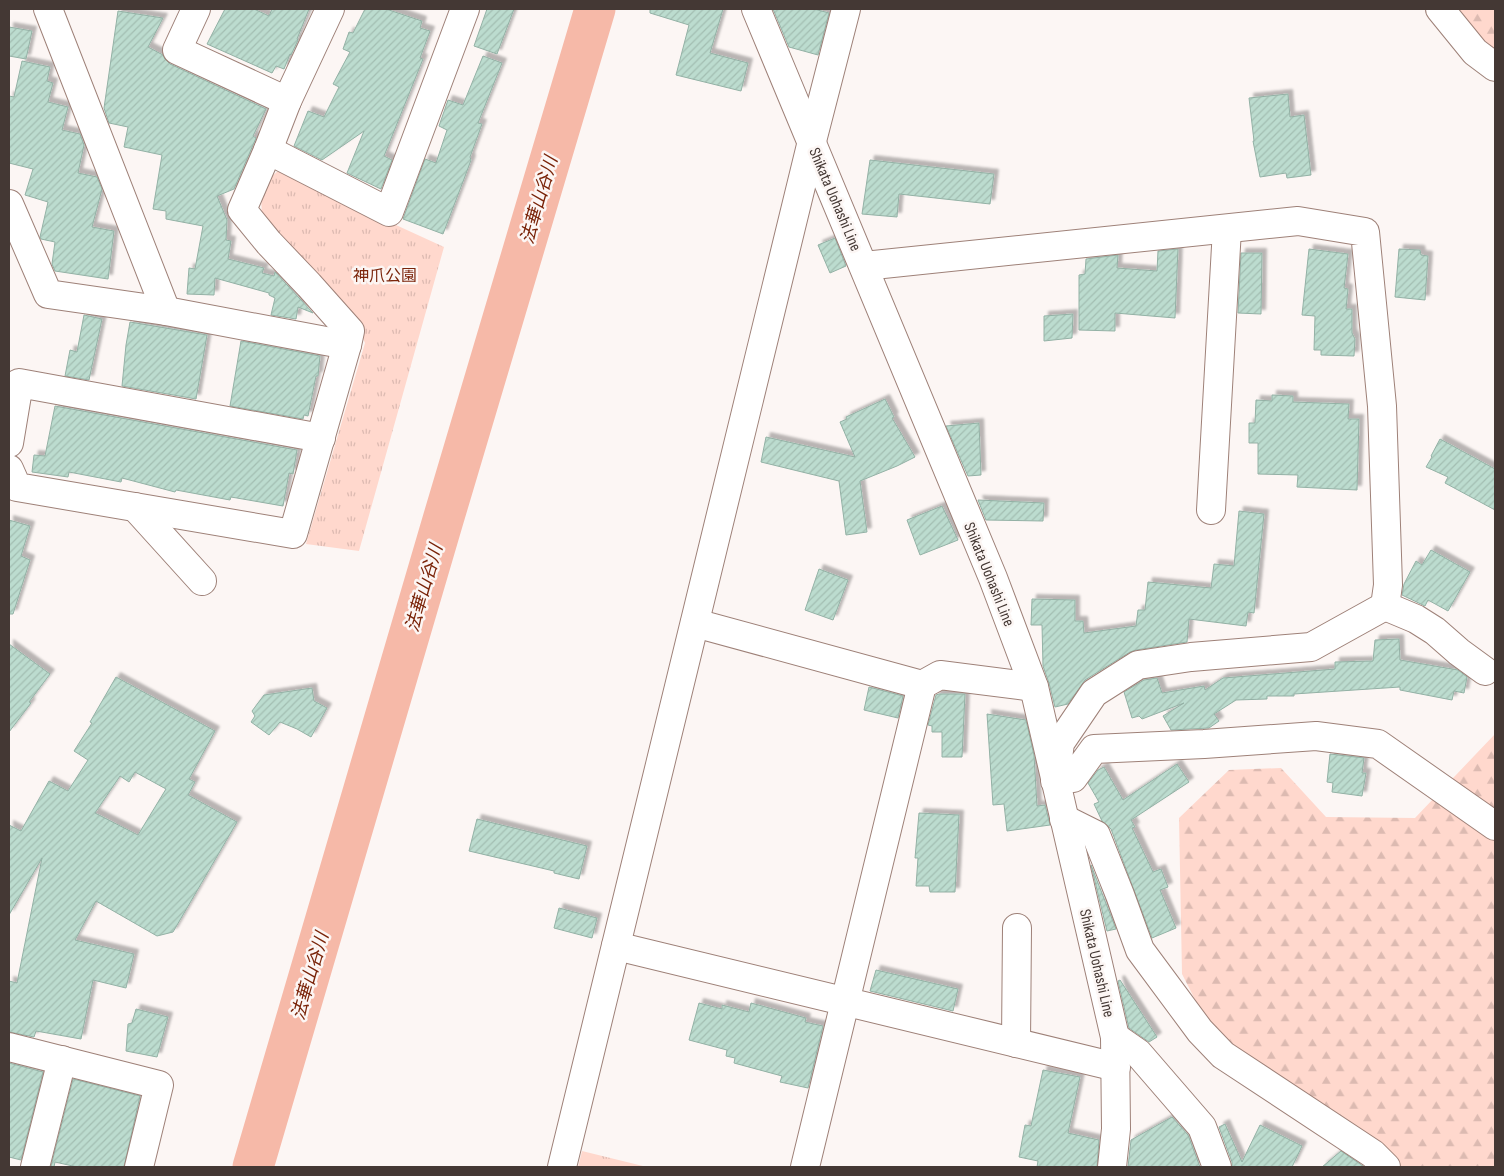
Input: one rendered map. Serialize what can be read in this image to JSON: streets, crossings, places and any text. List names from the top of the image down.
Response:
{
  "streets": {
    "street": ["Shikata Uohashi Line"]
  },
  "water": ["法華山谷川"],
  "parks": ["神爪公園"]
}
